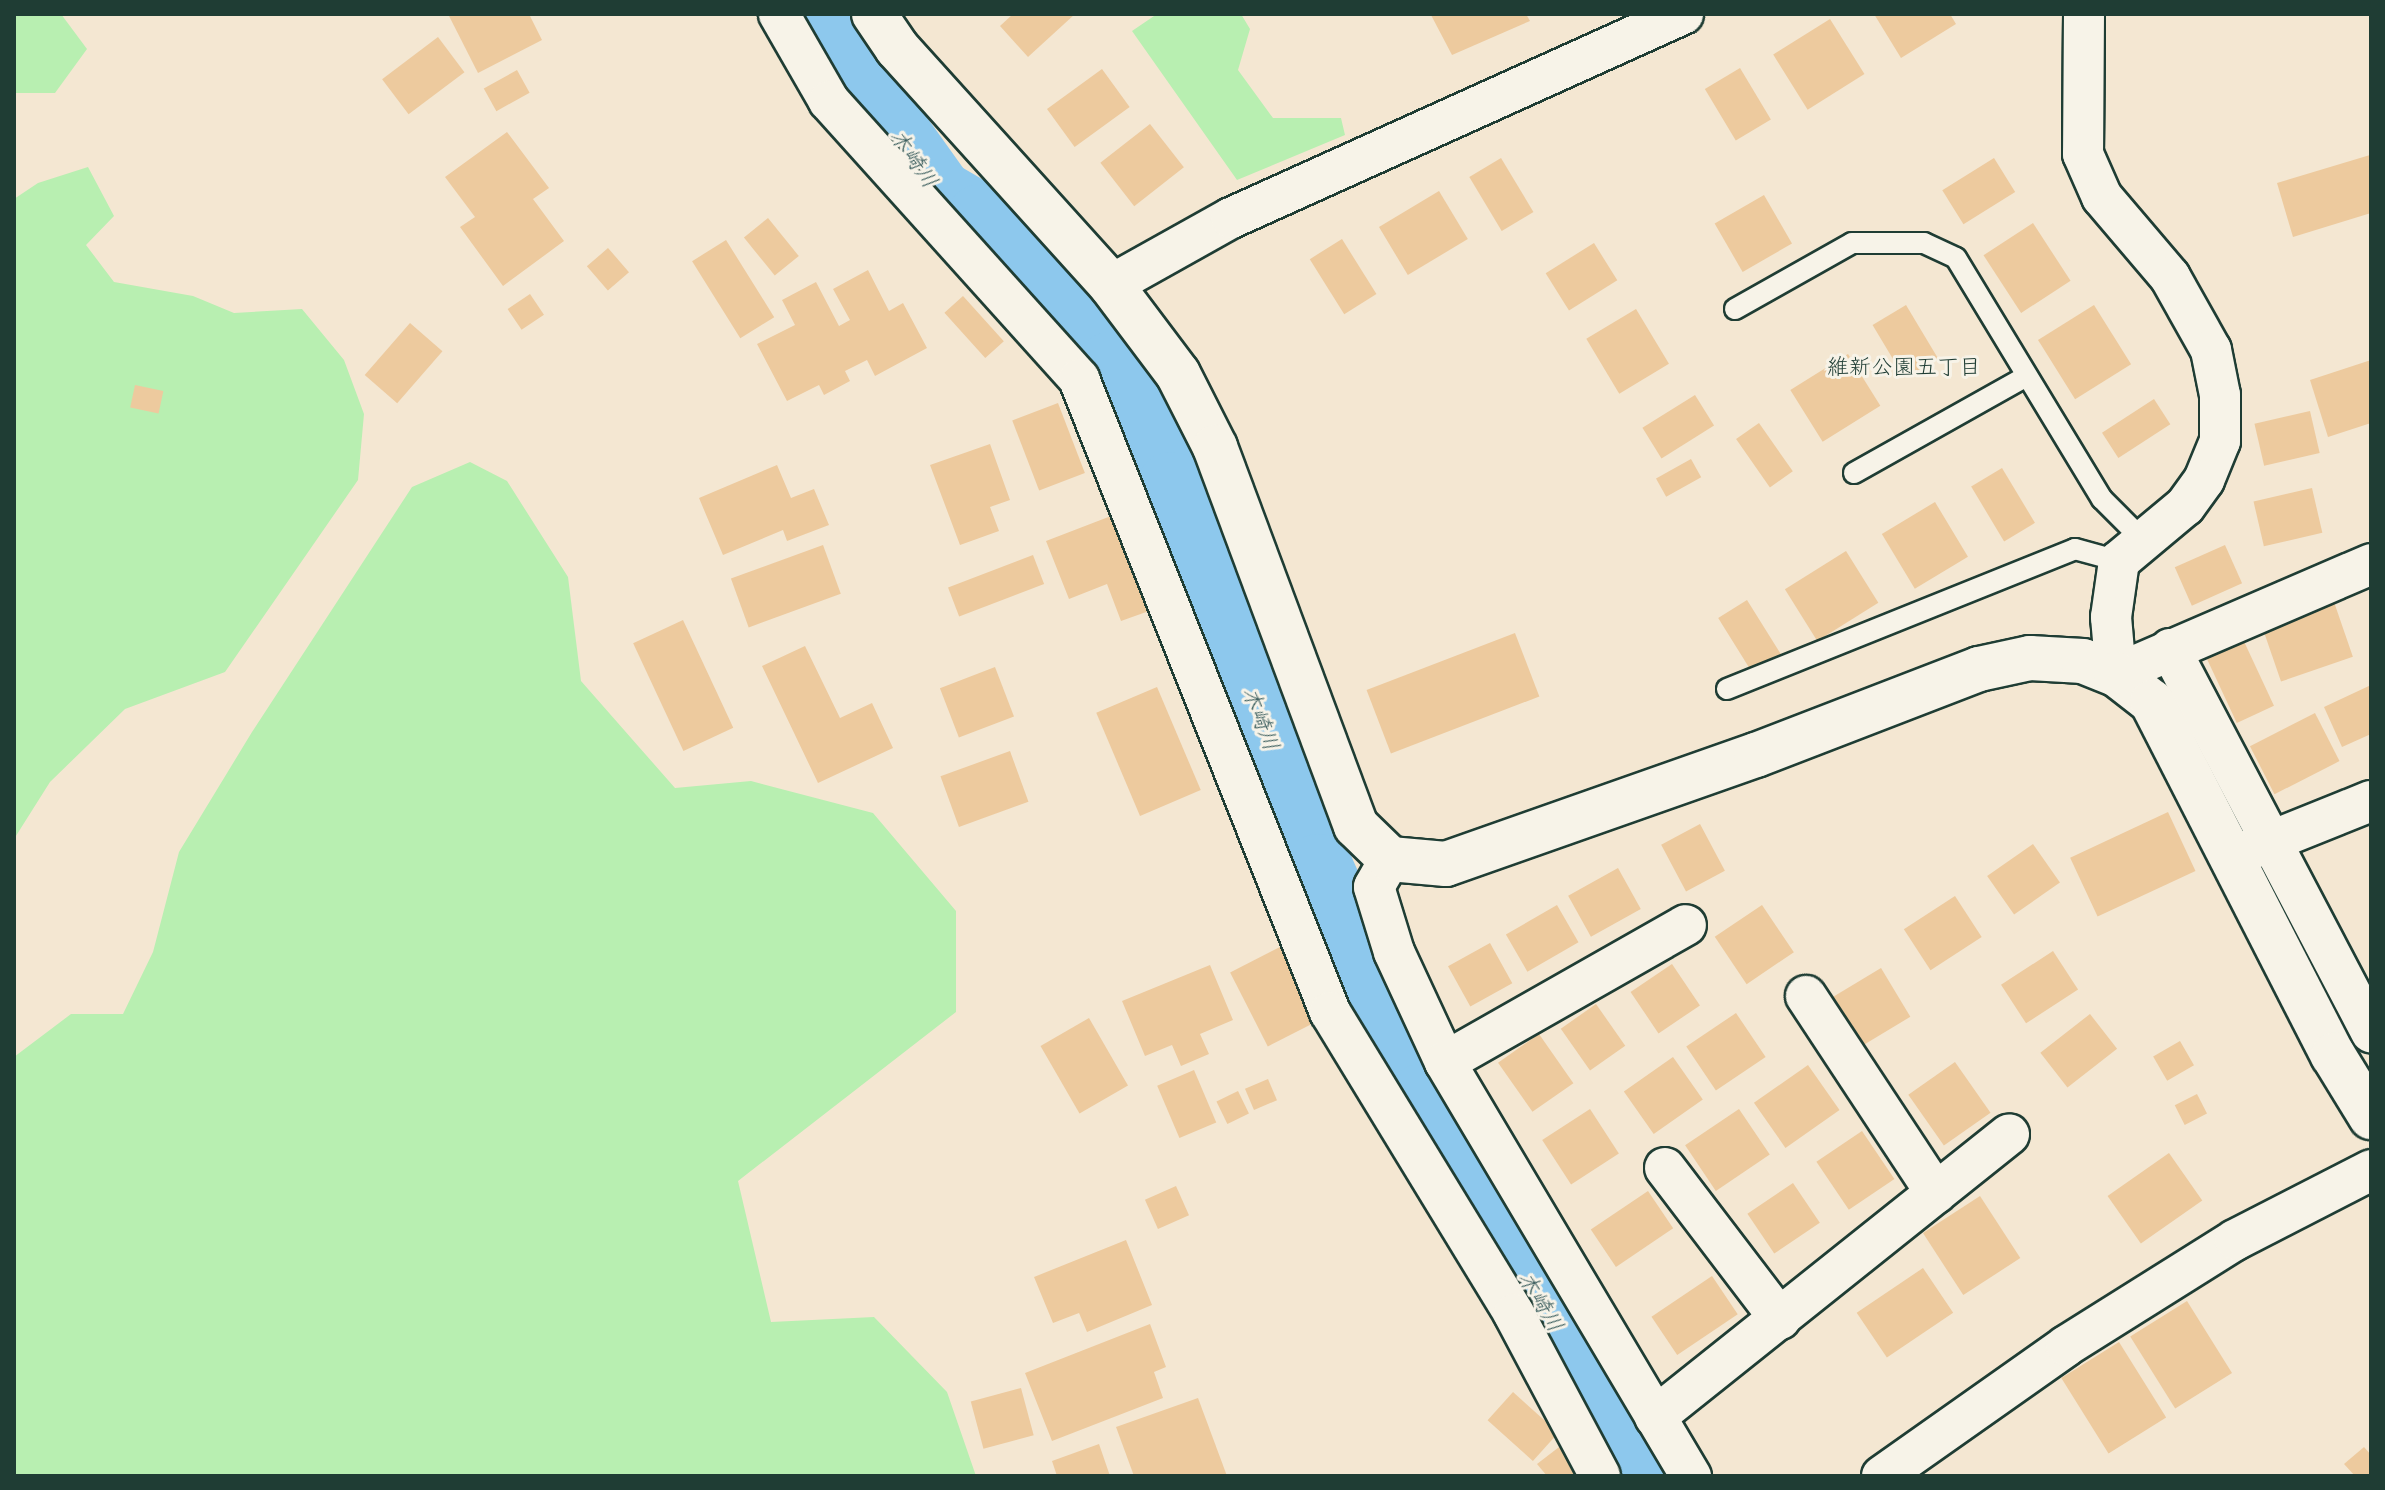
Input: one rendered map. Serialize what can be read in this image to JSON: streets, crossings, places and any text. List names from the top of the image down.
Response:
{
  "districts": ["維新公園五丁目"],
  "water": ["木崎川"]
}
